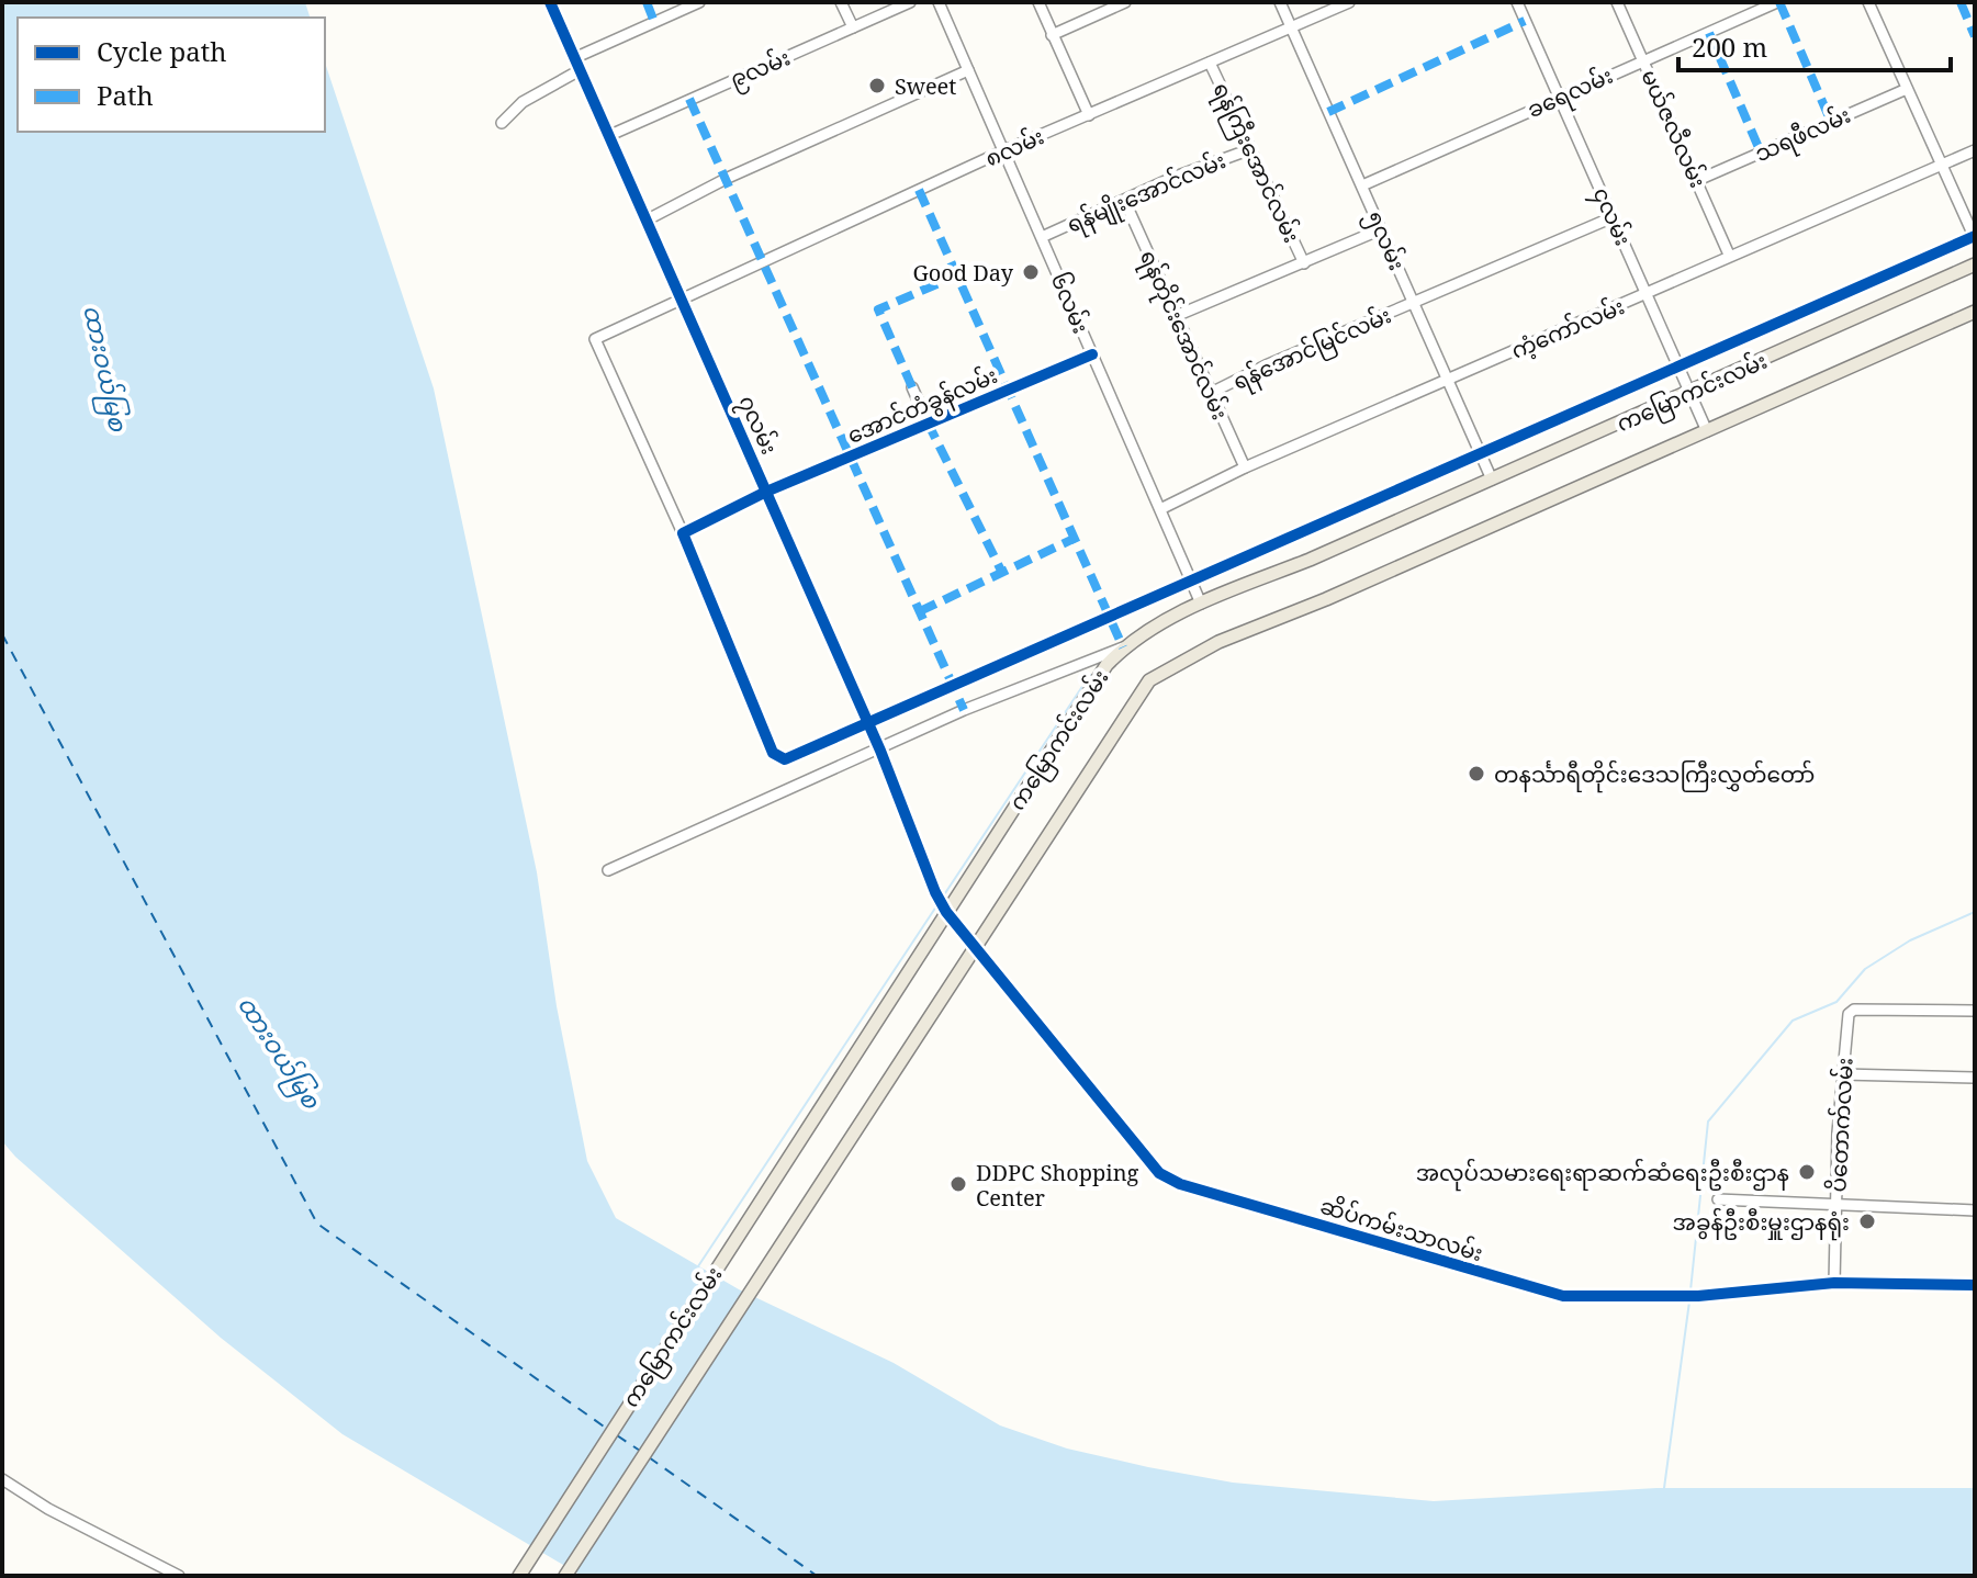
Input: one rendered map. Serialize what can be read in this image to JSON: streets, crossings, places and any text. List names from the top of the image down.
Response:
{
  "streets": {
    "main road": ["ကမြောကင်းလမ်း"],
    "street": [
      "၉လမ်း",
      "ခရေလမ်း",
      "မယ်ဇလီလမ်း",
      "သရဖီလမ်း",
      "၈လမ်း",
      "ရန်ကြီးအောင်လမ်း",
      "ရန်မျိုးအောင်လမ်း",
      "၄လမ်း",
      "၅လမ်း",
      "၆လမ်း",
      "ကံ့ကော်လမ်း",
      "ရန်တိုင်းအောင်လမ်း",
      "ရန်အောင်မြင်လမ်း",
      "အောင်တံခွန်လမ်း",
      "၇လမ်း",
      "ပိတောက်လမ်း",
      "ဆိပ်ကမ်းသာလမ်း"
    ]
  },
  "crossings": [
    ["၉လမ်း", "၇လမ်း"],
    ["ခရေလမ်း", "မယ်ဇလီလမ်း"],
    ["ခရေလမ်း", "၄လမ်း"],
    ["ခရေလမ်း", "၅လမ်း"],
    ["မယ်ဇလီလမ်း", "သရဖီလမ်း"],
    ["မယ်ဇလီလမ်း", "ကံ့ကော်လမ်း"],
    ["၈လမ်း", "ရန်ကြီးအောင်လမ်း"],
    ["၈လမ်း", "၅လမ်း"],
    ["၈လမ်း", "၆လမ်း"],
    ["၈လမ်း", "အောင်တံခွန်လမ်း"],
    ["၈လမ်း", "၇လမ်း"],
    ["ရန်ကြီးအောင်လမ်း", "ရန်မျိုးအောင်လမ်း"],
    ["ရန်မျိုးအောင်လမ်း", "၆လမ်း"],
    ["ရန်မျိုးအောင်လမ်း", "ရန်တိုင်းအောင်လမ်း"],
    ["၄လမ်း", "ကံ့ကော်လမ်း"],
    ["၄လမ်း", "ရန်အောင်မြင်လမ်း"],
    ["၄လမ်း", "ကမြောကင်းလမ်း"],
    ["၅လမ်း", "ကံ့ကော်လမ်း"],
    ["၅လမ်း", "ရန်အောင်မြင်လမ်း"],
    ["၅လမ်း", "ကမြောကင်းလမ်း"],
    ["၆လမ်း", "ကံ့ကော်လမ်း"],
    ["၆လမ်း", "ကမြောကင်းလမ်း"],
    ["၆လမ်း", "အောင်တံခွန်လမ်း"],
    ["ကံ့ကော်လမ်း", "ရန်တိုင်းအောင်လမ်း"],
    ["ရန်တိုင်းအောင်လမ်း", "ရန်အောင်မြင်လမ်း"],
    ["ကမြောကင်းလမ်း", "၇လမ်း"],
    ["ကမြောကင်းလမ်း", "ဆိပ်ကမ်းသာလမ်း"],
    ["အောင်တံခွန်လမ်း", "၇လမ်း"],
    ["၇လမ်း", "ဆိပ်ကမ်းသာလမ်း"],
    ["ပိတောက်လမ်း", "ဆိပ်ကမ်းသာလမ်း"]
  ],
  "water": ["ထားဝယ်မြစ"],
  "places": [
    "Sweet",
    "Good Day",
    "တနင်္သာရီတိုင်းဒေသကြီးလွှတ်တော်",
    "အလုပ်သမားရေးရာဆက်ဆံရေးဦးစီးဌာန",
    "DDPC Shopping Center",
    "အခွန်ဦးစီးမှူးဌာနရုံး"
  ],
  "legend": ["Cycle path", "Path"],
  "scale_bar": "200 m"
}
